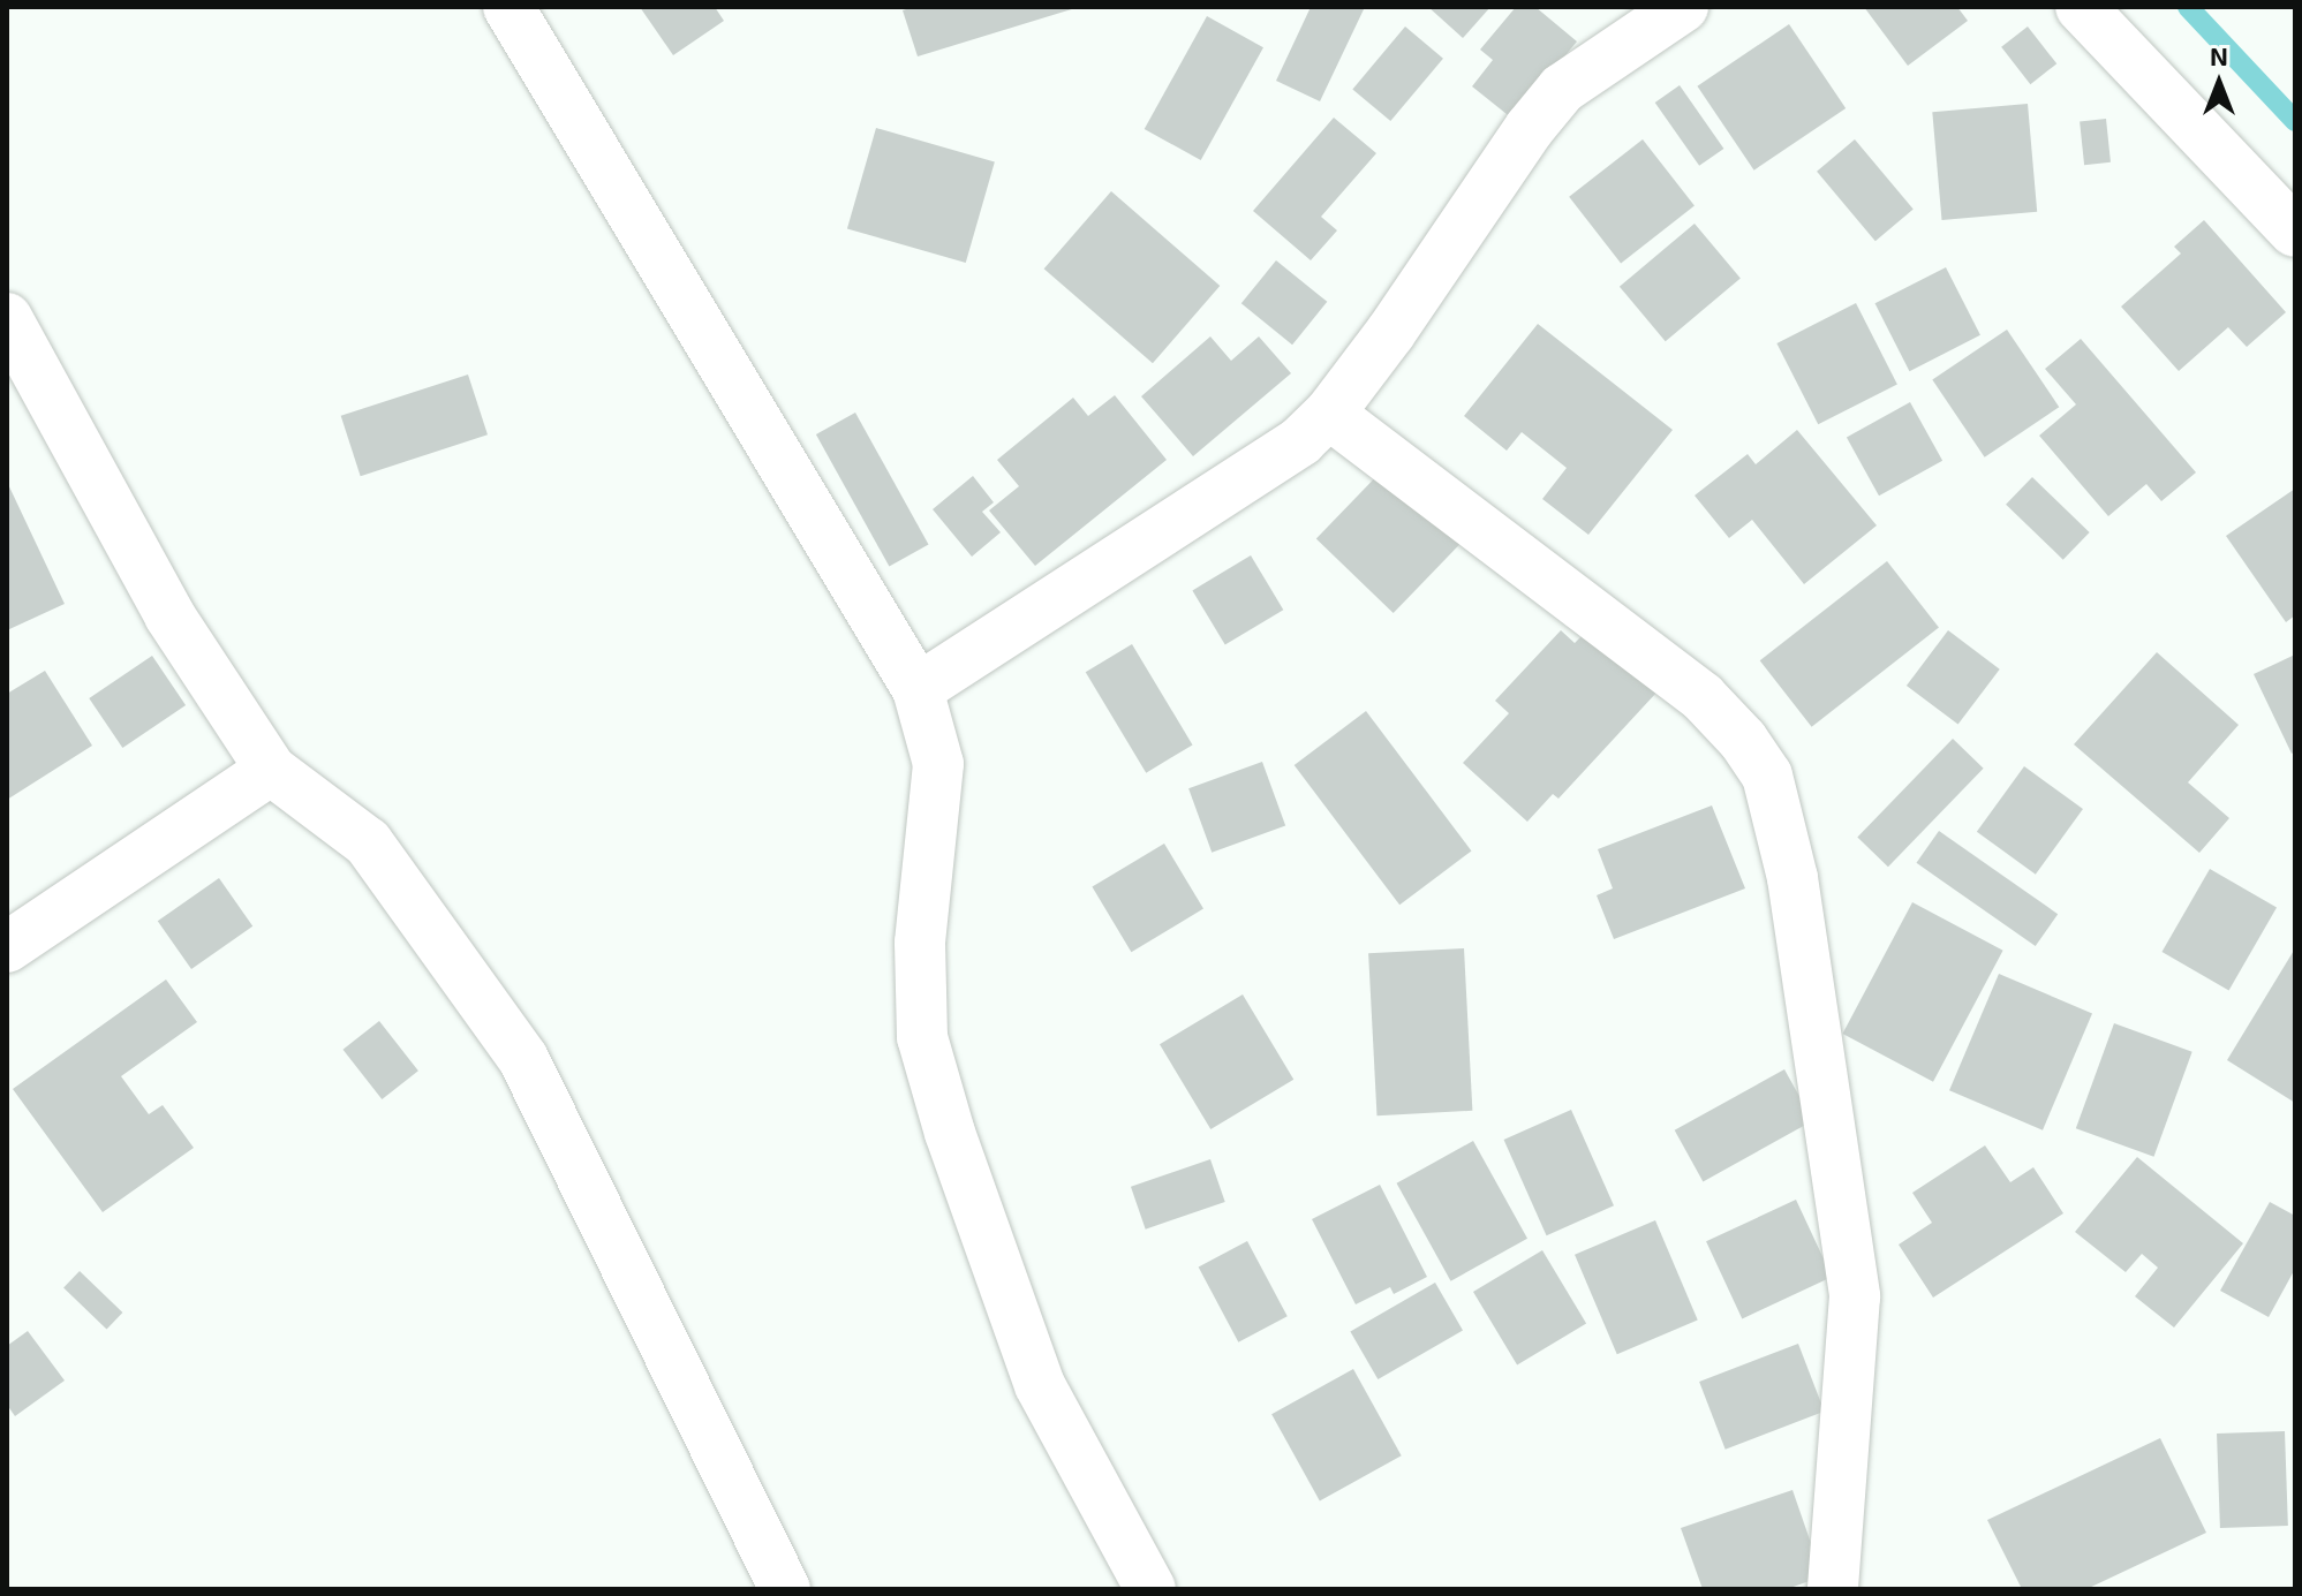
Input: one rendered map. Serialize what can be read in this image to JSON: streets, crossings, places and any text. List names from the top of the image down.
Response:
{
  "north": "top"
}
